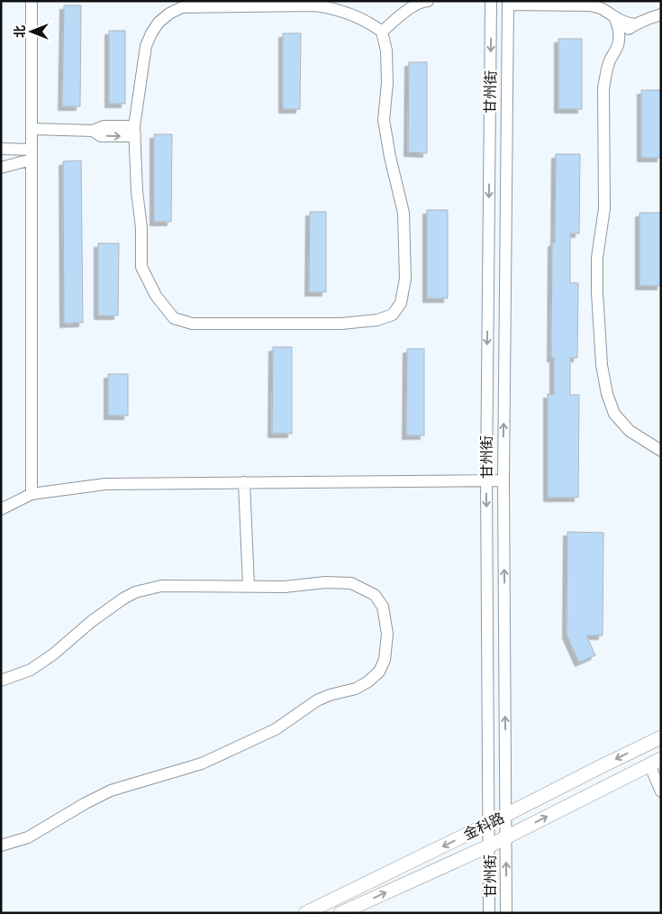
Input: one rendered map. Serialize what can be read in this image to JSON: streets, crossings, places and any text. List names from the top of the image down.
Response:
{
  "streets": {
    "main road": ["金科路"],
    "street": ["甘州街"]
  },
  "crossings": [
    ["甘州街", "金科路"]
  ],
  "north": "left"
}
